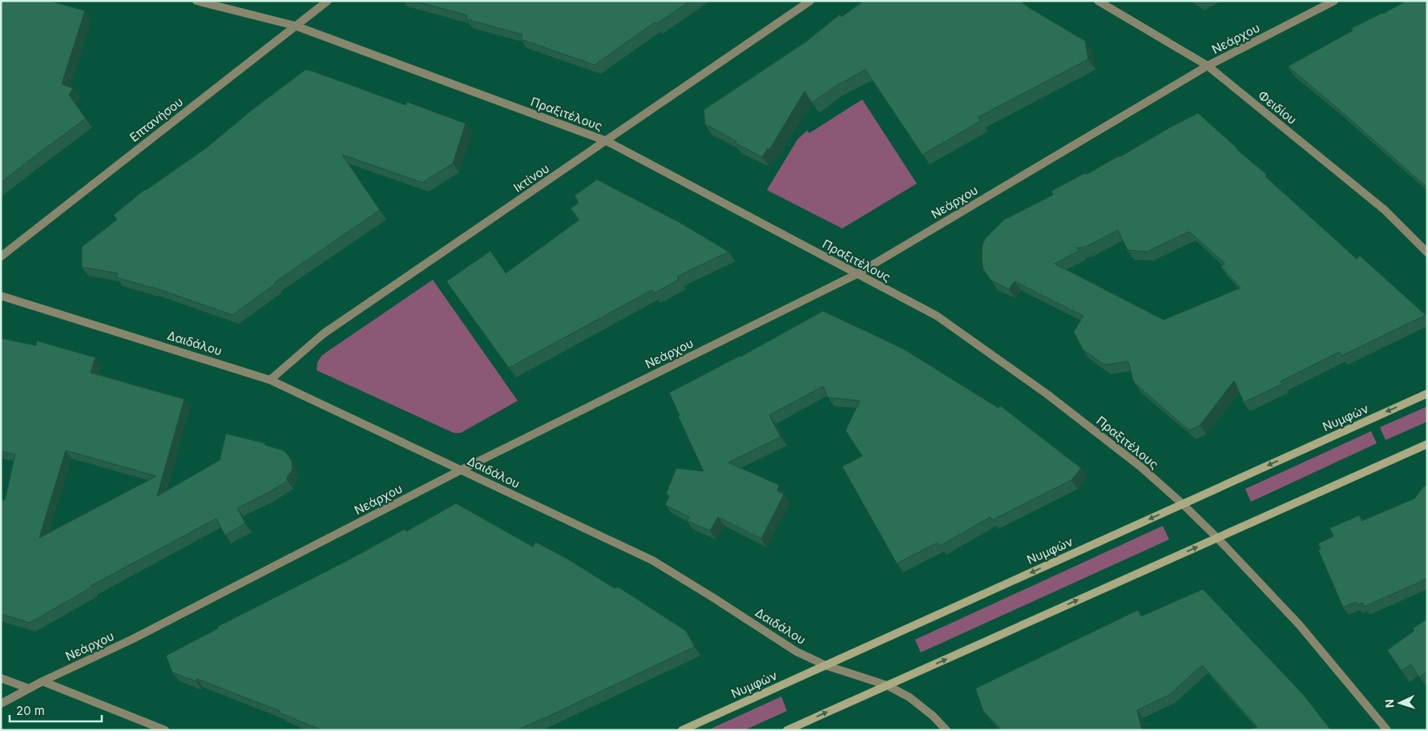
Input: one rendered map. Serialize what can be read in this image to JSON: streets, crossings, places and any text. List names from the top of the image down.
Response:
{
  "streets": {
    "street": [
      "Νεάρχου",
      "Φειδίου",
      "Πραξιτέλους",
      "Επτανήσου",
      "Ικτίνου",
      "Δαιδάλου",
      "Νυμφών"
    ]
  },
  "crossings": [
    ["Νεάρχου", "Φειδίου"],
    ["Νεάρχου", "Πραξιτέλους"],
    ["Νεάρχου", "Δαιδάλου"],
    ["Πραξιτέλους", "Επτανήσου"],
    ["Πραξιτέλους", "Ικτίνου"],
    ["Πραξιτέλους", "Νυμφών"],
    ["Ικτίνου", "Δαιδάλου"],
    ["Δαιδάλου", "Νυμφών"]
  ],
  "scale_bar": "20 m",
  "north": "left"
}
